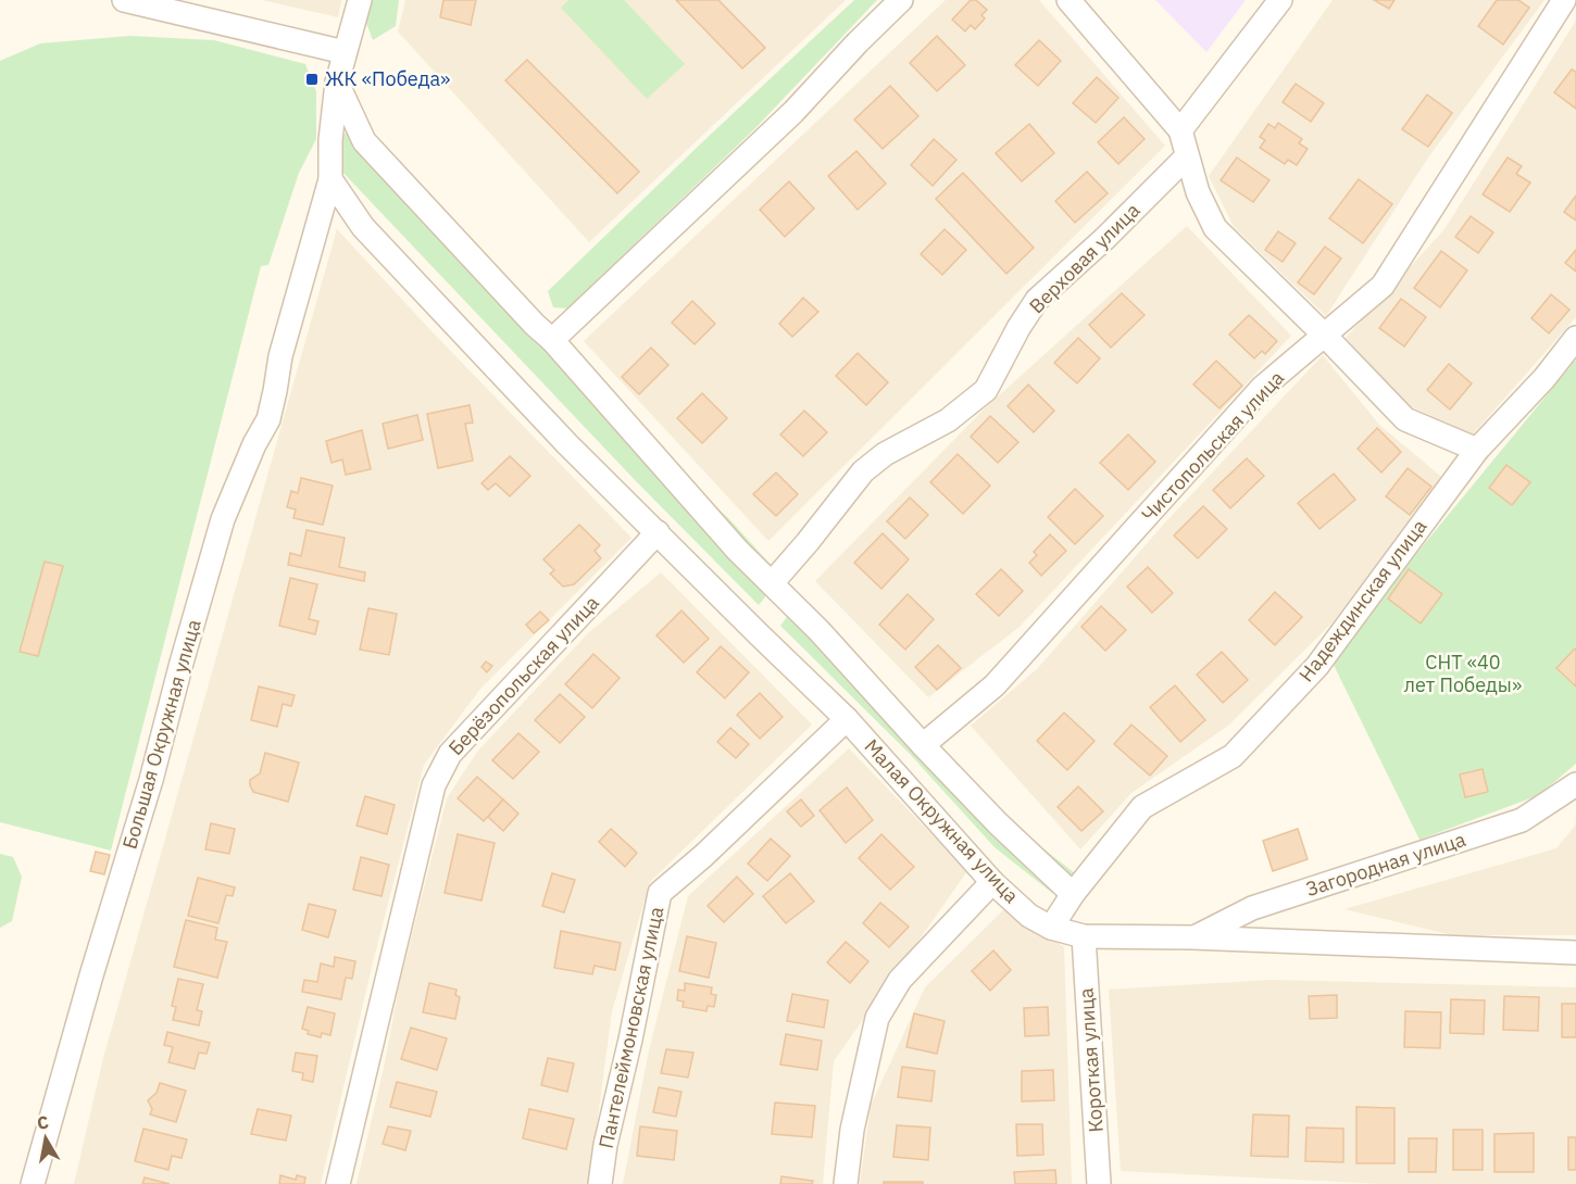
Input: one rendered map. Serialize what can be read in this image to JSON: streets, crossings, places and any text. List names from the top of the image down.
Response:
{
  "streets": {
    "street": [
      "Верховая улица",
      "Чистопольская улица",
      "Надеждинская улица",
      "Берёзопольская улица",
      "Большая Окружная улица",
      "Малая Окружная улица",
      "Загородная улица",
      "Пантелеймоновская улица",
      "Короткая улица"
    ]
  },
  "crossings": [
    ["Надеждинская улица", "Малая Окружная улица"],
    ["Берёзопольская улица", "Малая Окружная улица"],
    ["Малая Окружная улица", "Загородная улица"],
    ["Малая Окружная улица", "Пантелеймоновская улица"],
    ["Малая Окружная улица", "Короткая улица"]
  ],
  "parks": ["СНТ «40 лет Победы»"],
  "places": {
    "transit": ["ЖК «Победа»"]
  },
  "north": "top"
}
